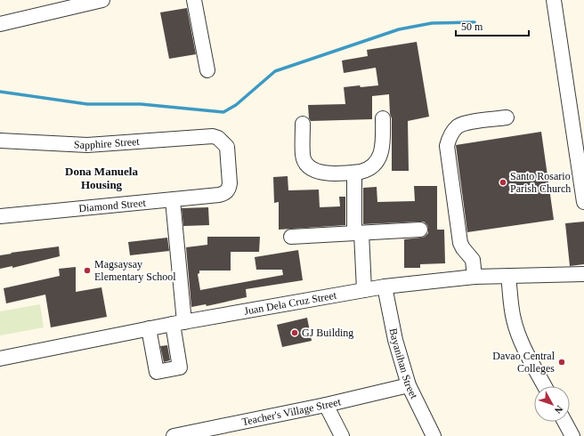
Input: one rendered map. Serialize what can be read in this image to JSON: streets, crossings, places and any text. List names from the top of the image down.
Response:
{
  "streets": {
    "street": [
      "Sapphire Street",
      "Diamond Street",
      "Juan Dela Cruz Street",
      "Bayanihan Street",
      "Teacher's Village Street"
    ]
  },
  "crossings": [
    ["Sapphire Street", "Diamond Street"],
    ["Juan Dela Cruz Street", "Bayanihan Street"],
    ["Bayanihan Street", "Teacher's Village Street"]
  ],
  "districts": ["Dona Manuela Housing"],
  "places": [
    "Santo Rosario Parish Church",
    "Magsaysay Elementary School",
    "GJ Building",
    "Davao Central Colleges"
  ],
  "scale_bar": "50 m",
  "north": "bottom right"
}
